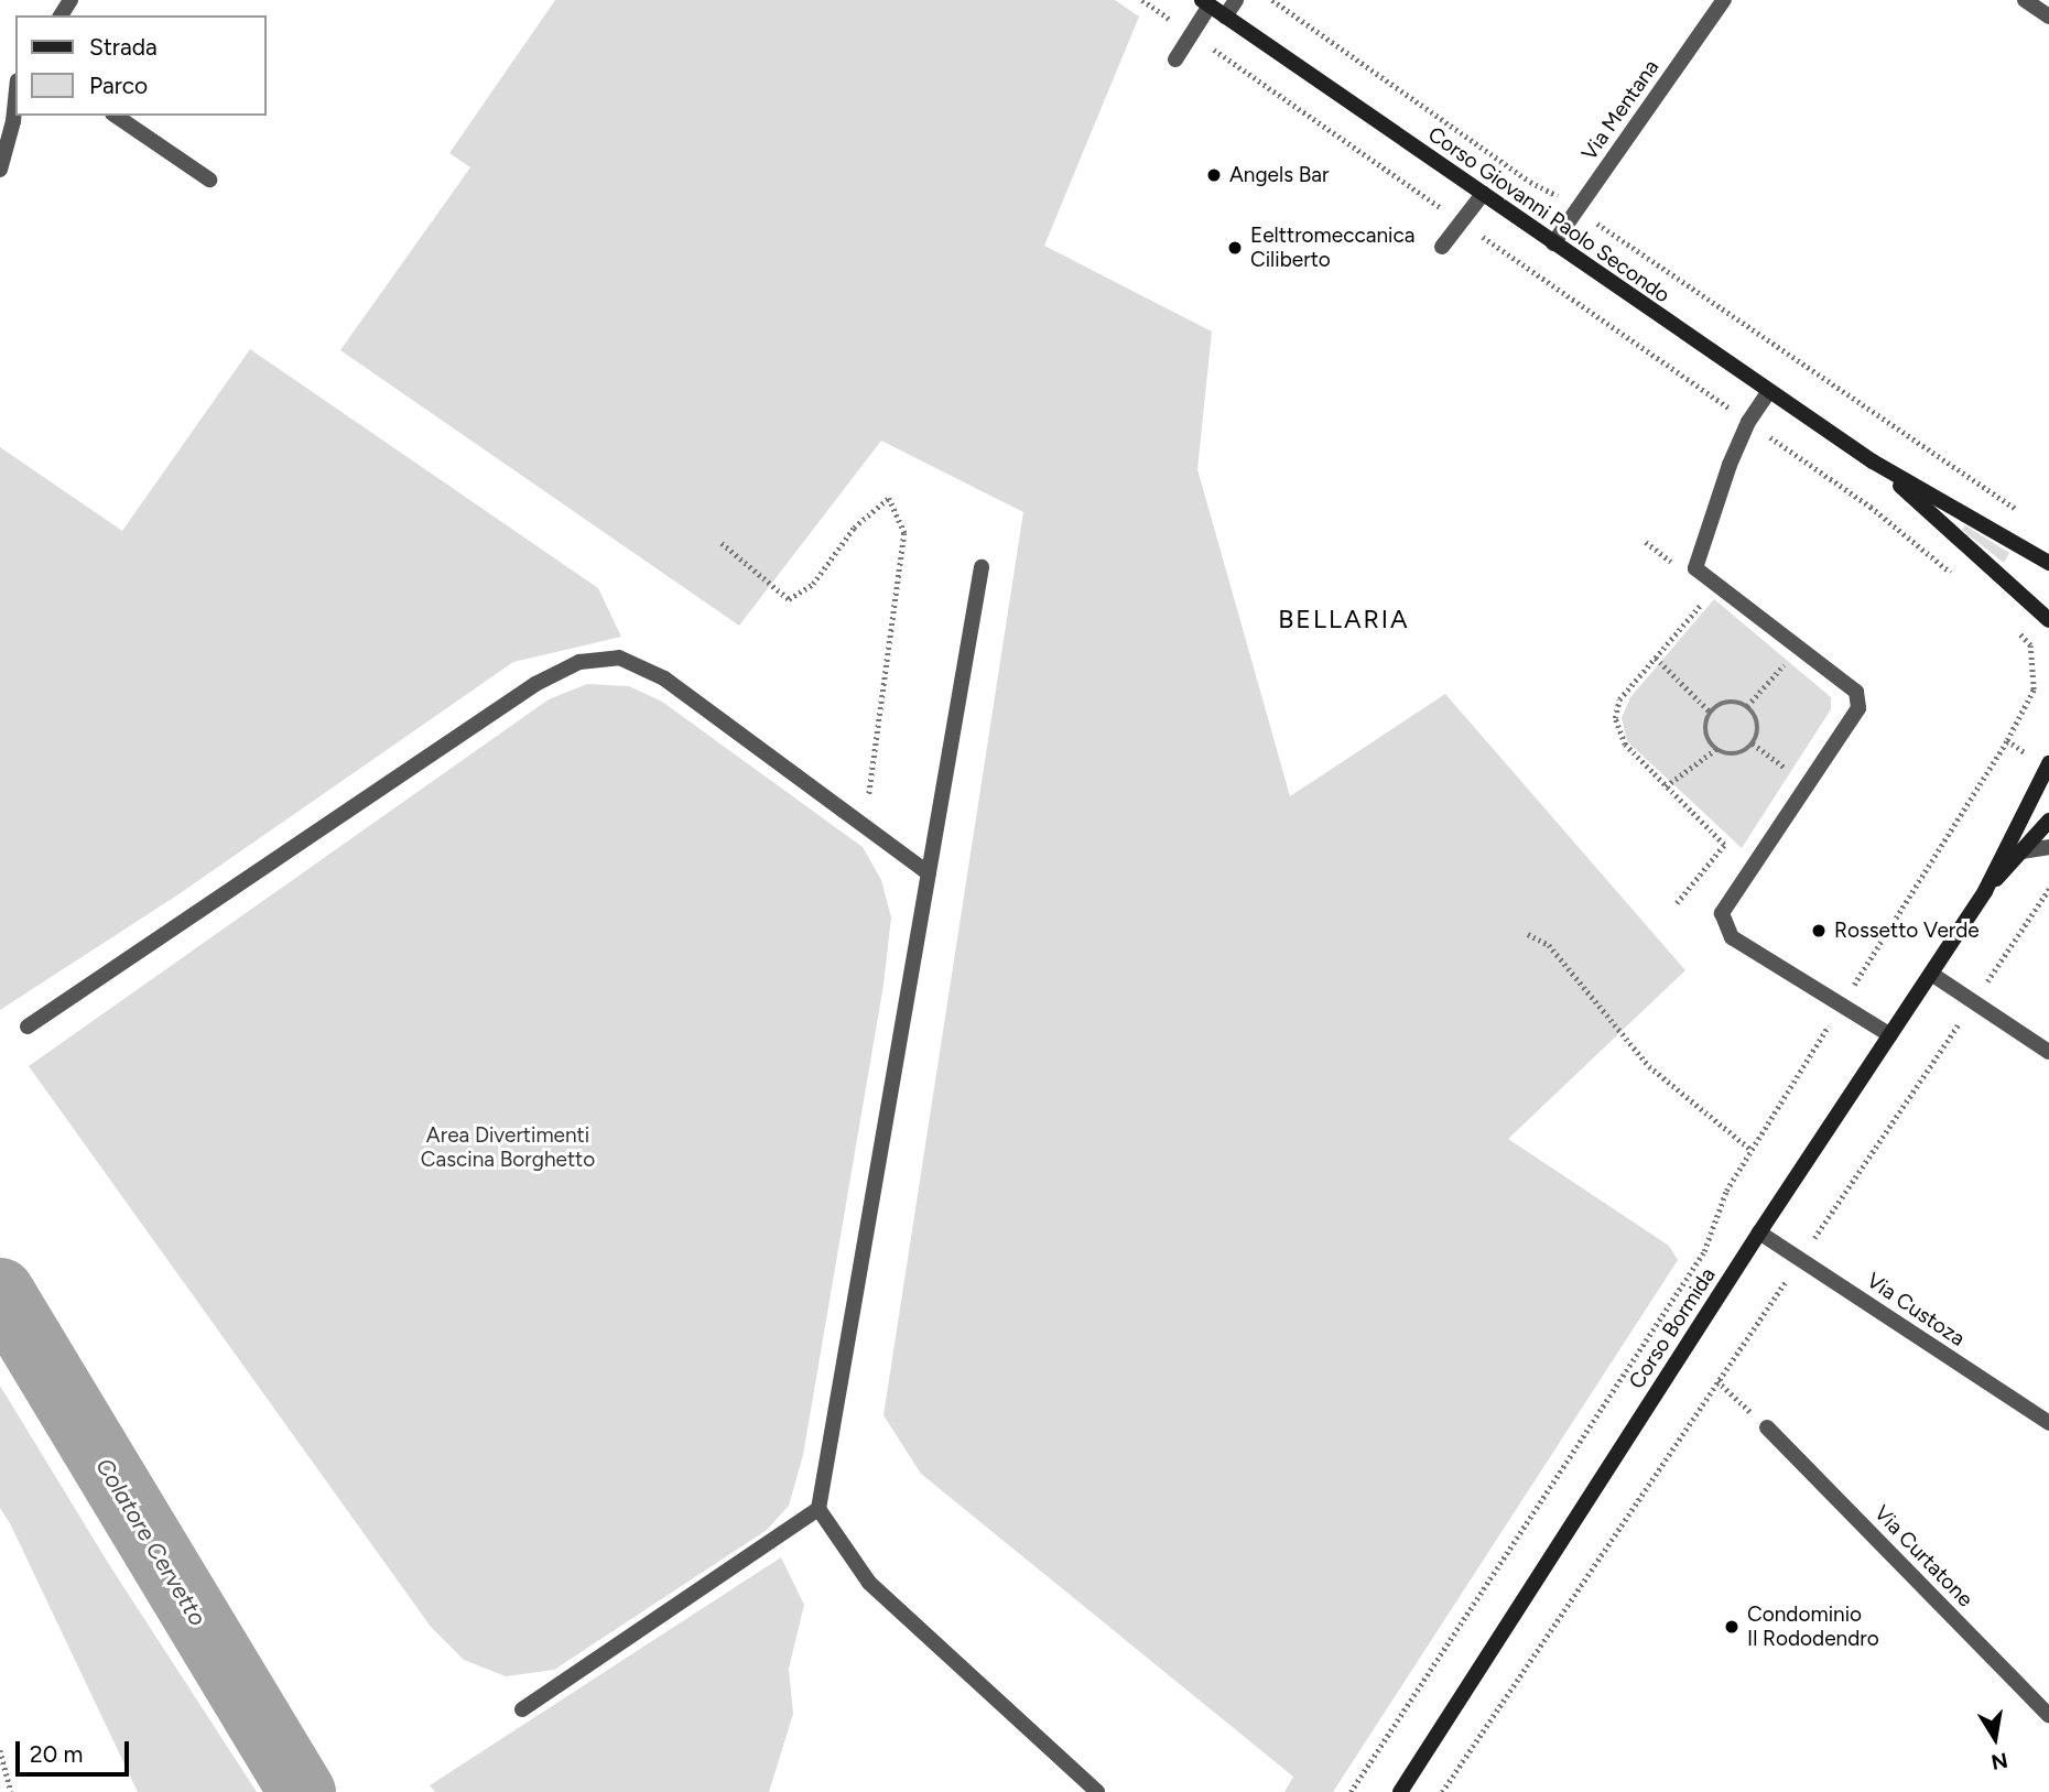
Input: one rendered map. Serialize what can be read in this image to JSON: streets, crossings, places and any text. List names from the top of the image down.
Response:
{
  "streets": {
    "main road": ["Corso Giovanni Paolo Secondo", "Corso Bormida"],
    "street": ["Via Mentana", "Via Custoza", "Via Curtatone"]
  },
  "crossings": [
    ["Via Mentana", "Corso Giovanni Paolo Secondo"],
    ["Via Custoza", "Corso Bormida"]
  ],
  "districts": ["BELLARIA"],
  "water": ["Colatore Cervetto"],
  "parks": ["Area Divertimenti Cascina Borghetto"],
  "places": [
    "Angels Bar",
    "Eelttromeccanica Ciliberto",
    "Rossetto Verde",
    "Condominio Il Rododendro"
  ],
  "legend": ["Strada", "Parco"],
  "scale_bar": "20 m",
  "north": "bottom"
}
